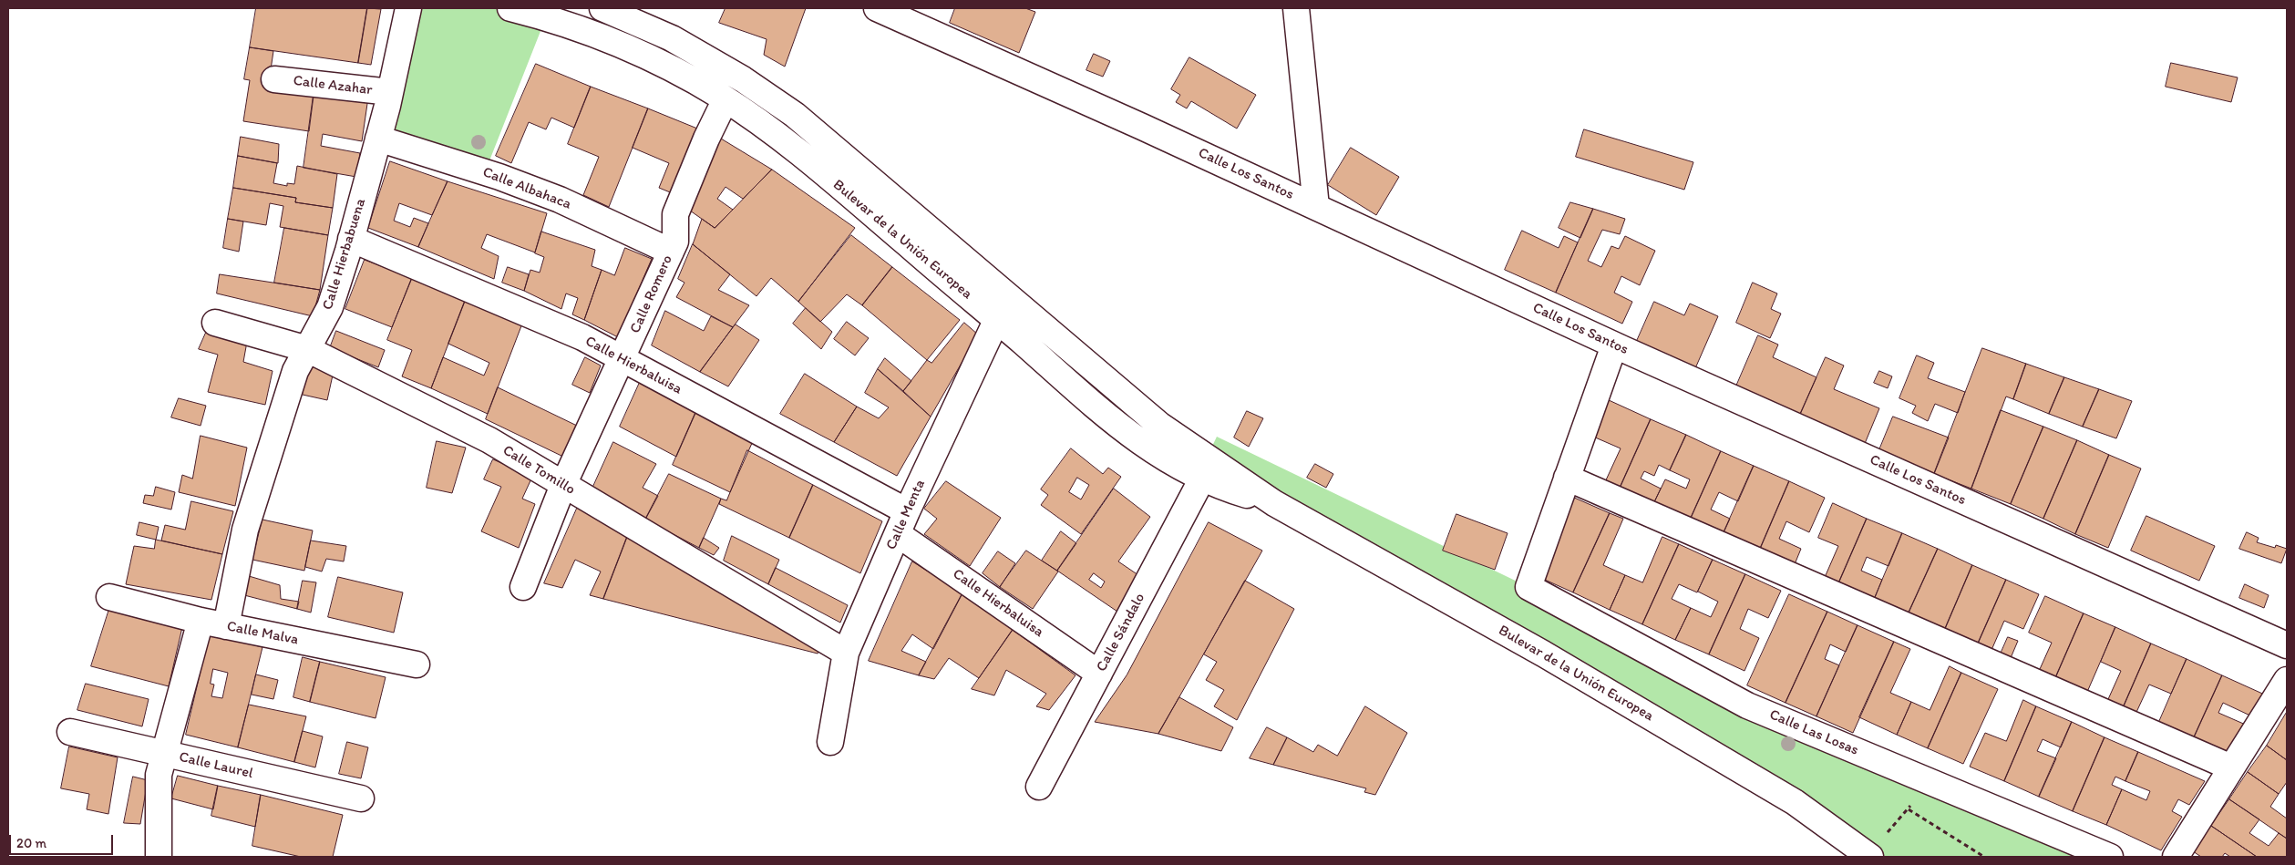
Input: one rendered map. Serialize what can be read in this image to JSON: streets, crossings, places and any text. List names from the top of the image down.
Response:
{
  "streets": {
    "street": [
      "Calle Azahar",
      "Calle Los Santos",
      "Calle Albahaca",
      "Bulevar de la Unión Europea",
      "Calle Hierbabuena",
      "Calle Romero",
      "Calle Hierbaluisa",
      "Calle Tomillo",
      "Calle Menta",
      "Calle Sándalo",
      "Calle Malva",
      "Calle Las Losas",
      "Calle Laurel"
    ]
  },
  "crossings": [
    ["Calle Azahar", "Calle Hierbabuena"],
    ["Calle Albahaca", "Calle Hierbabuena"],
    ["Calle Albahaca", "Calle Romero"],
    ["Bulevar de la Unión Europea", "Calle Romero"],
    ["Bulevar de la Unión Europea", "Calle Menta"],
    ["Bulevar de la Unión Europea", "Calle Sándalo"],
    ["Calle Hierbabuena", "Calle Hierbaluisa"],
    ["Calle Hierbabuena", "Calle Tomillo"],
    ["Calle Hierbabuena", "Calle Malva"],
    ["Calle Romero", "Calle Hierbaluisa"],
    ["Calle Romero", "Calle Tomillo"],
    ["Calle Hierbaluisa", "Calle Menta"],
    ["Calle Hierbaluisa", "Calle Sándalo"],
    ["Calle Tomillo", "Calle Menta"]
  ],
  "scale_bar": "20 m"
}
